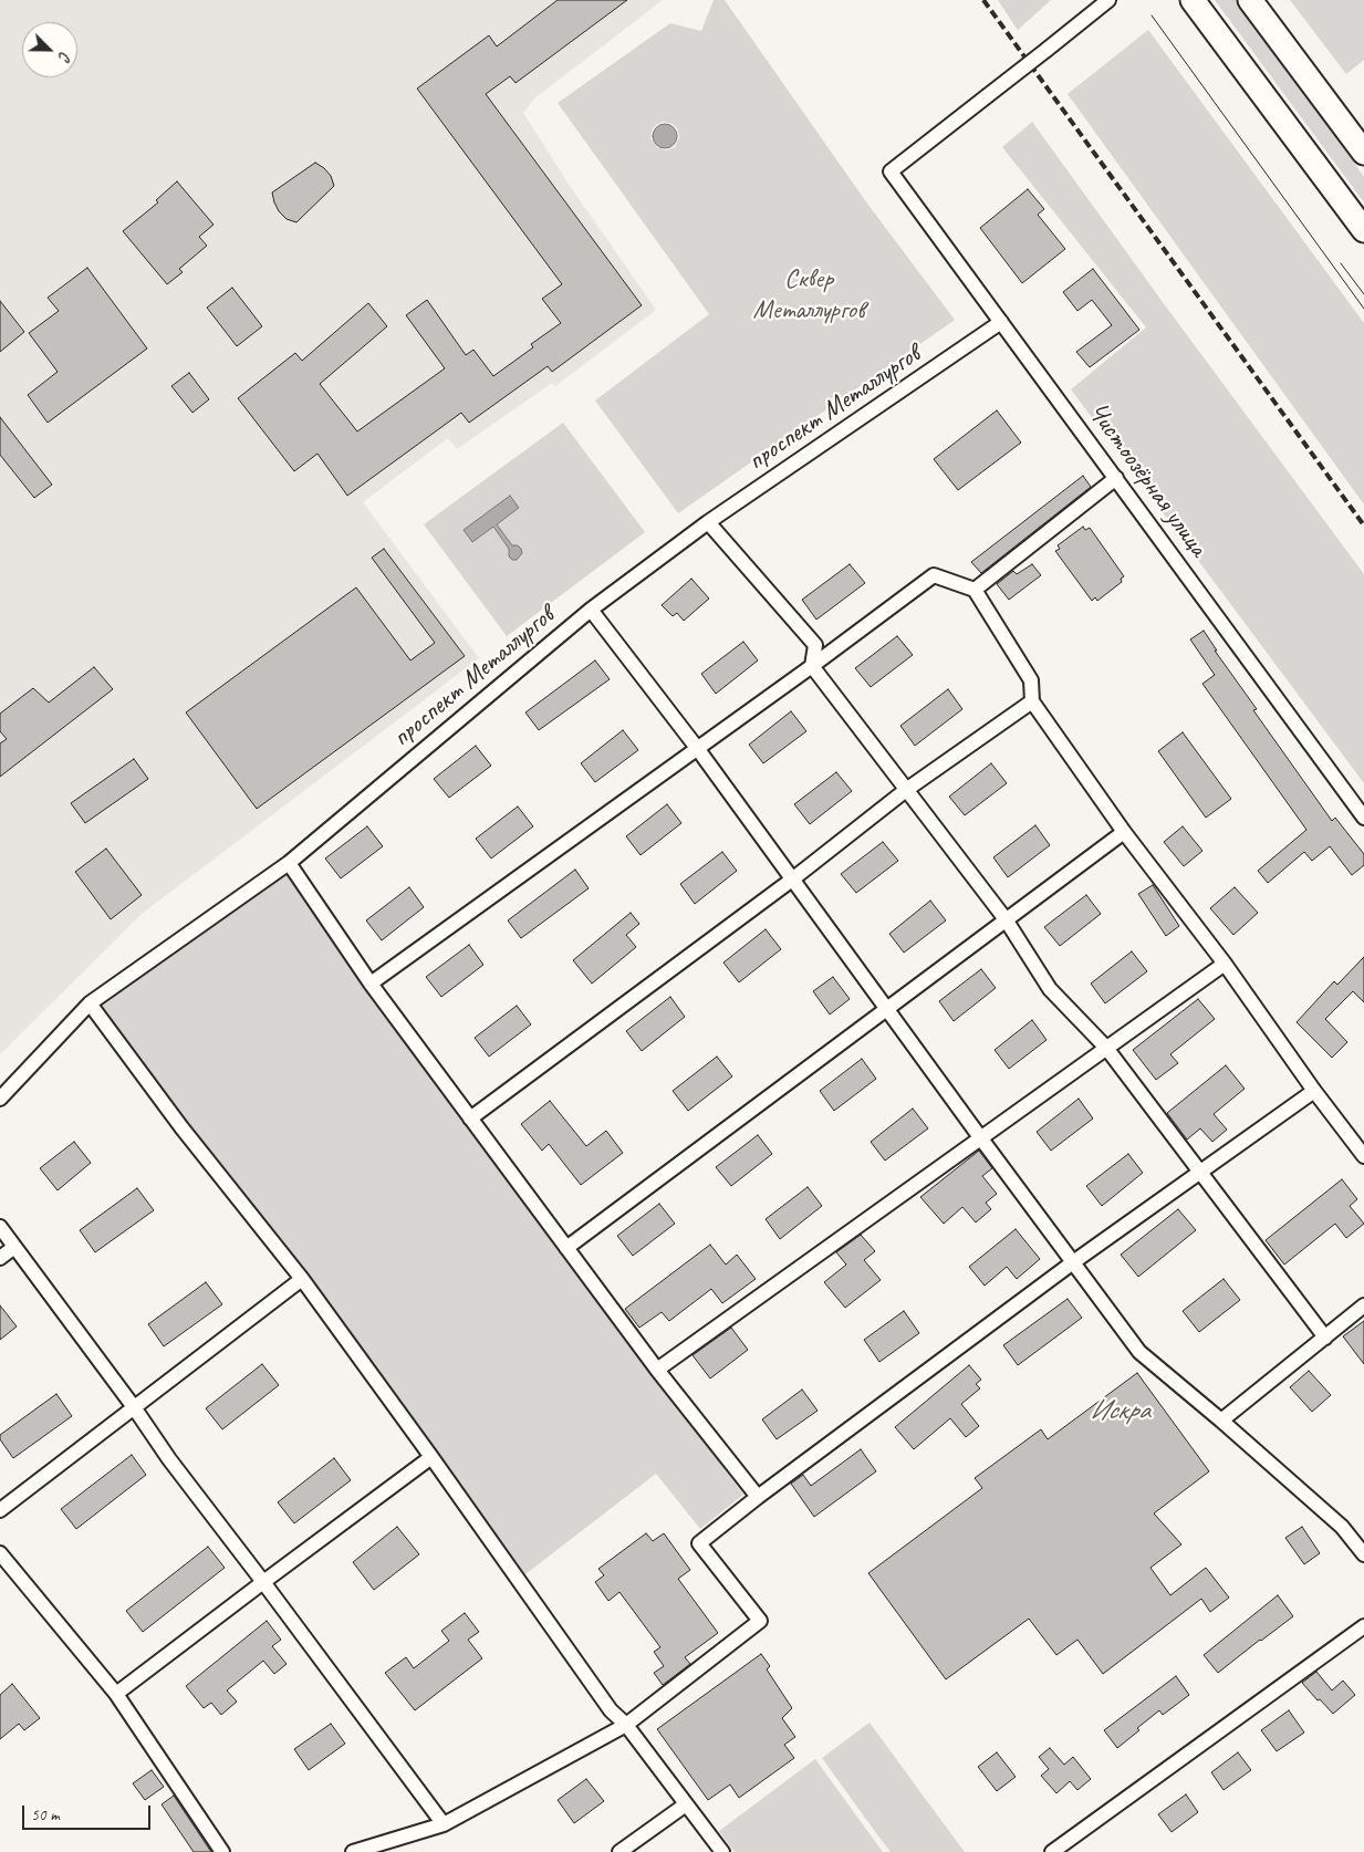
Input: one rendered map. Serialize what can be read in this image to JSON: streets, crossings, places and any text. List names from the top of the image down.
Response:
{
  "streets": {
    "street": ["проспект Металлургов", "Чистоозёрная улица"]
  },
  "crossings": [
    ["проспект Металлургов", "Чистоозёрная улица"]
  ],
  "water": ["Искра"],
  "parks": ["Сквер Металлургов"],
  "scale_bar": "50 m",
  "north": "bottom right"
}
